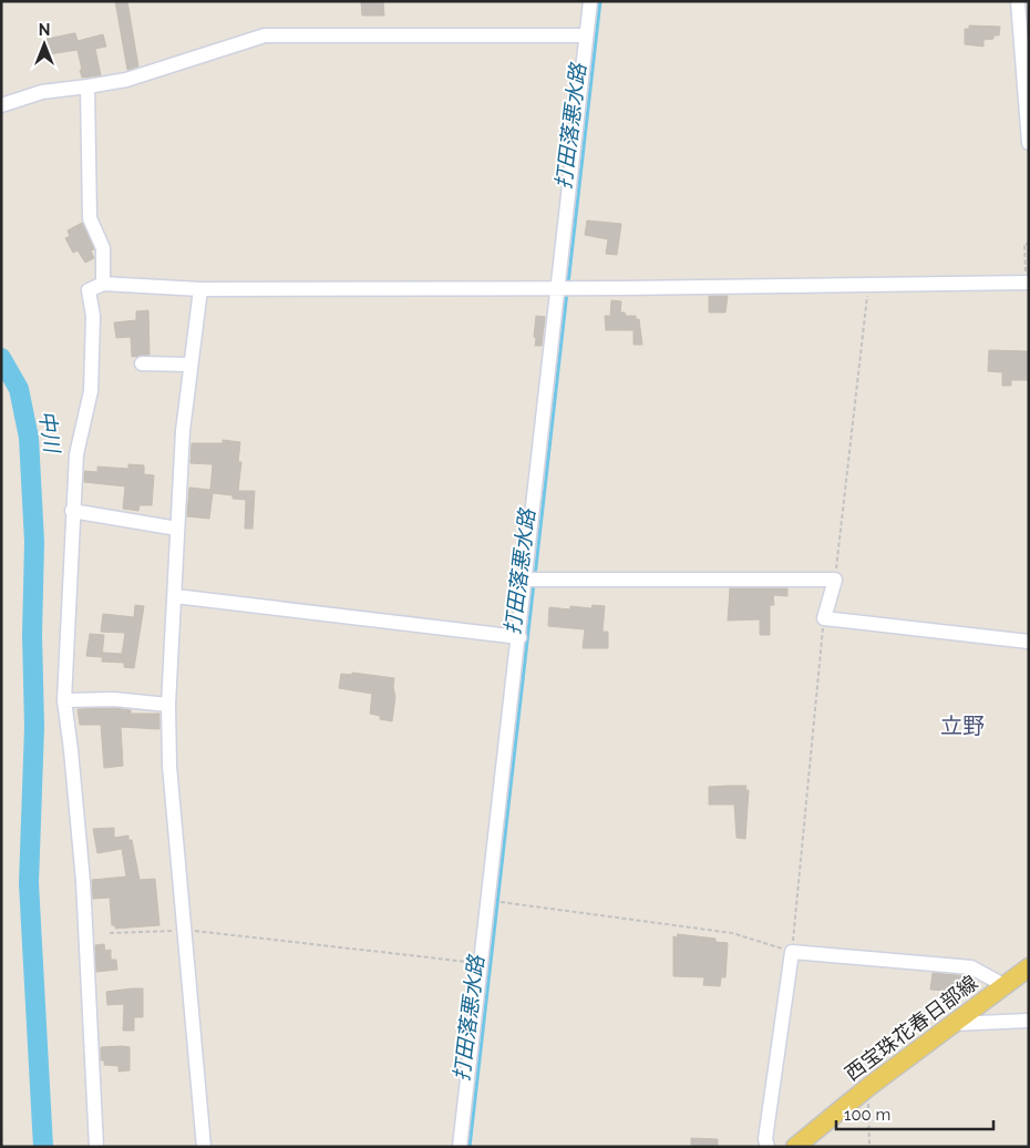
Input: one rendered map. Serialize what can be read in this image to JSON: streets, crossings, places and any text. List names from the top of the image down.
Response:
{
  "streets": {
    "main road": ["西宝珠花春日部線"]
  },
  "districts": ["立野"],
  "water": ["打田落悪水路", "中川"],
  "scale_bar": "100 m",
  "north": "top"
}
